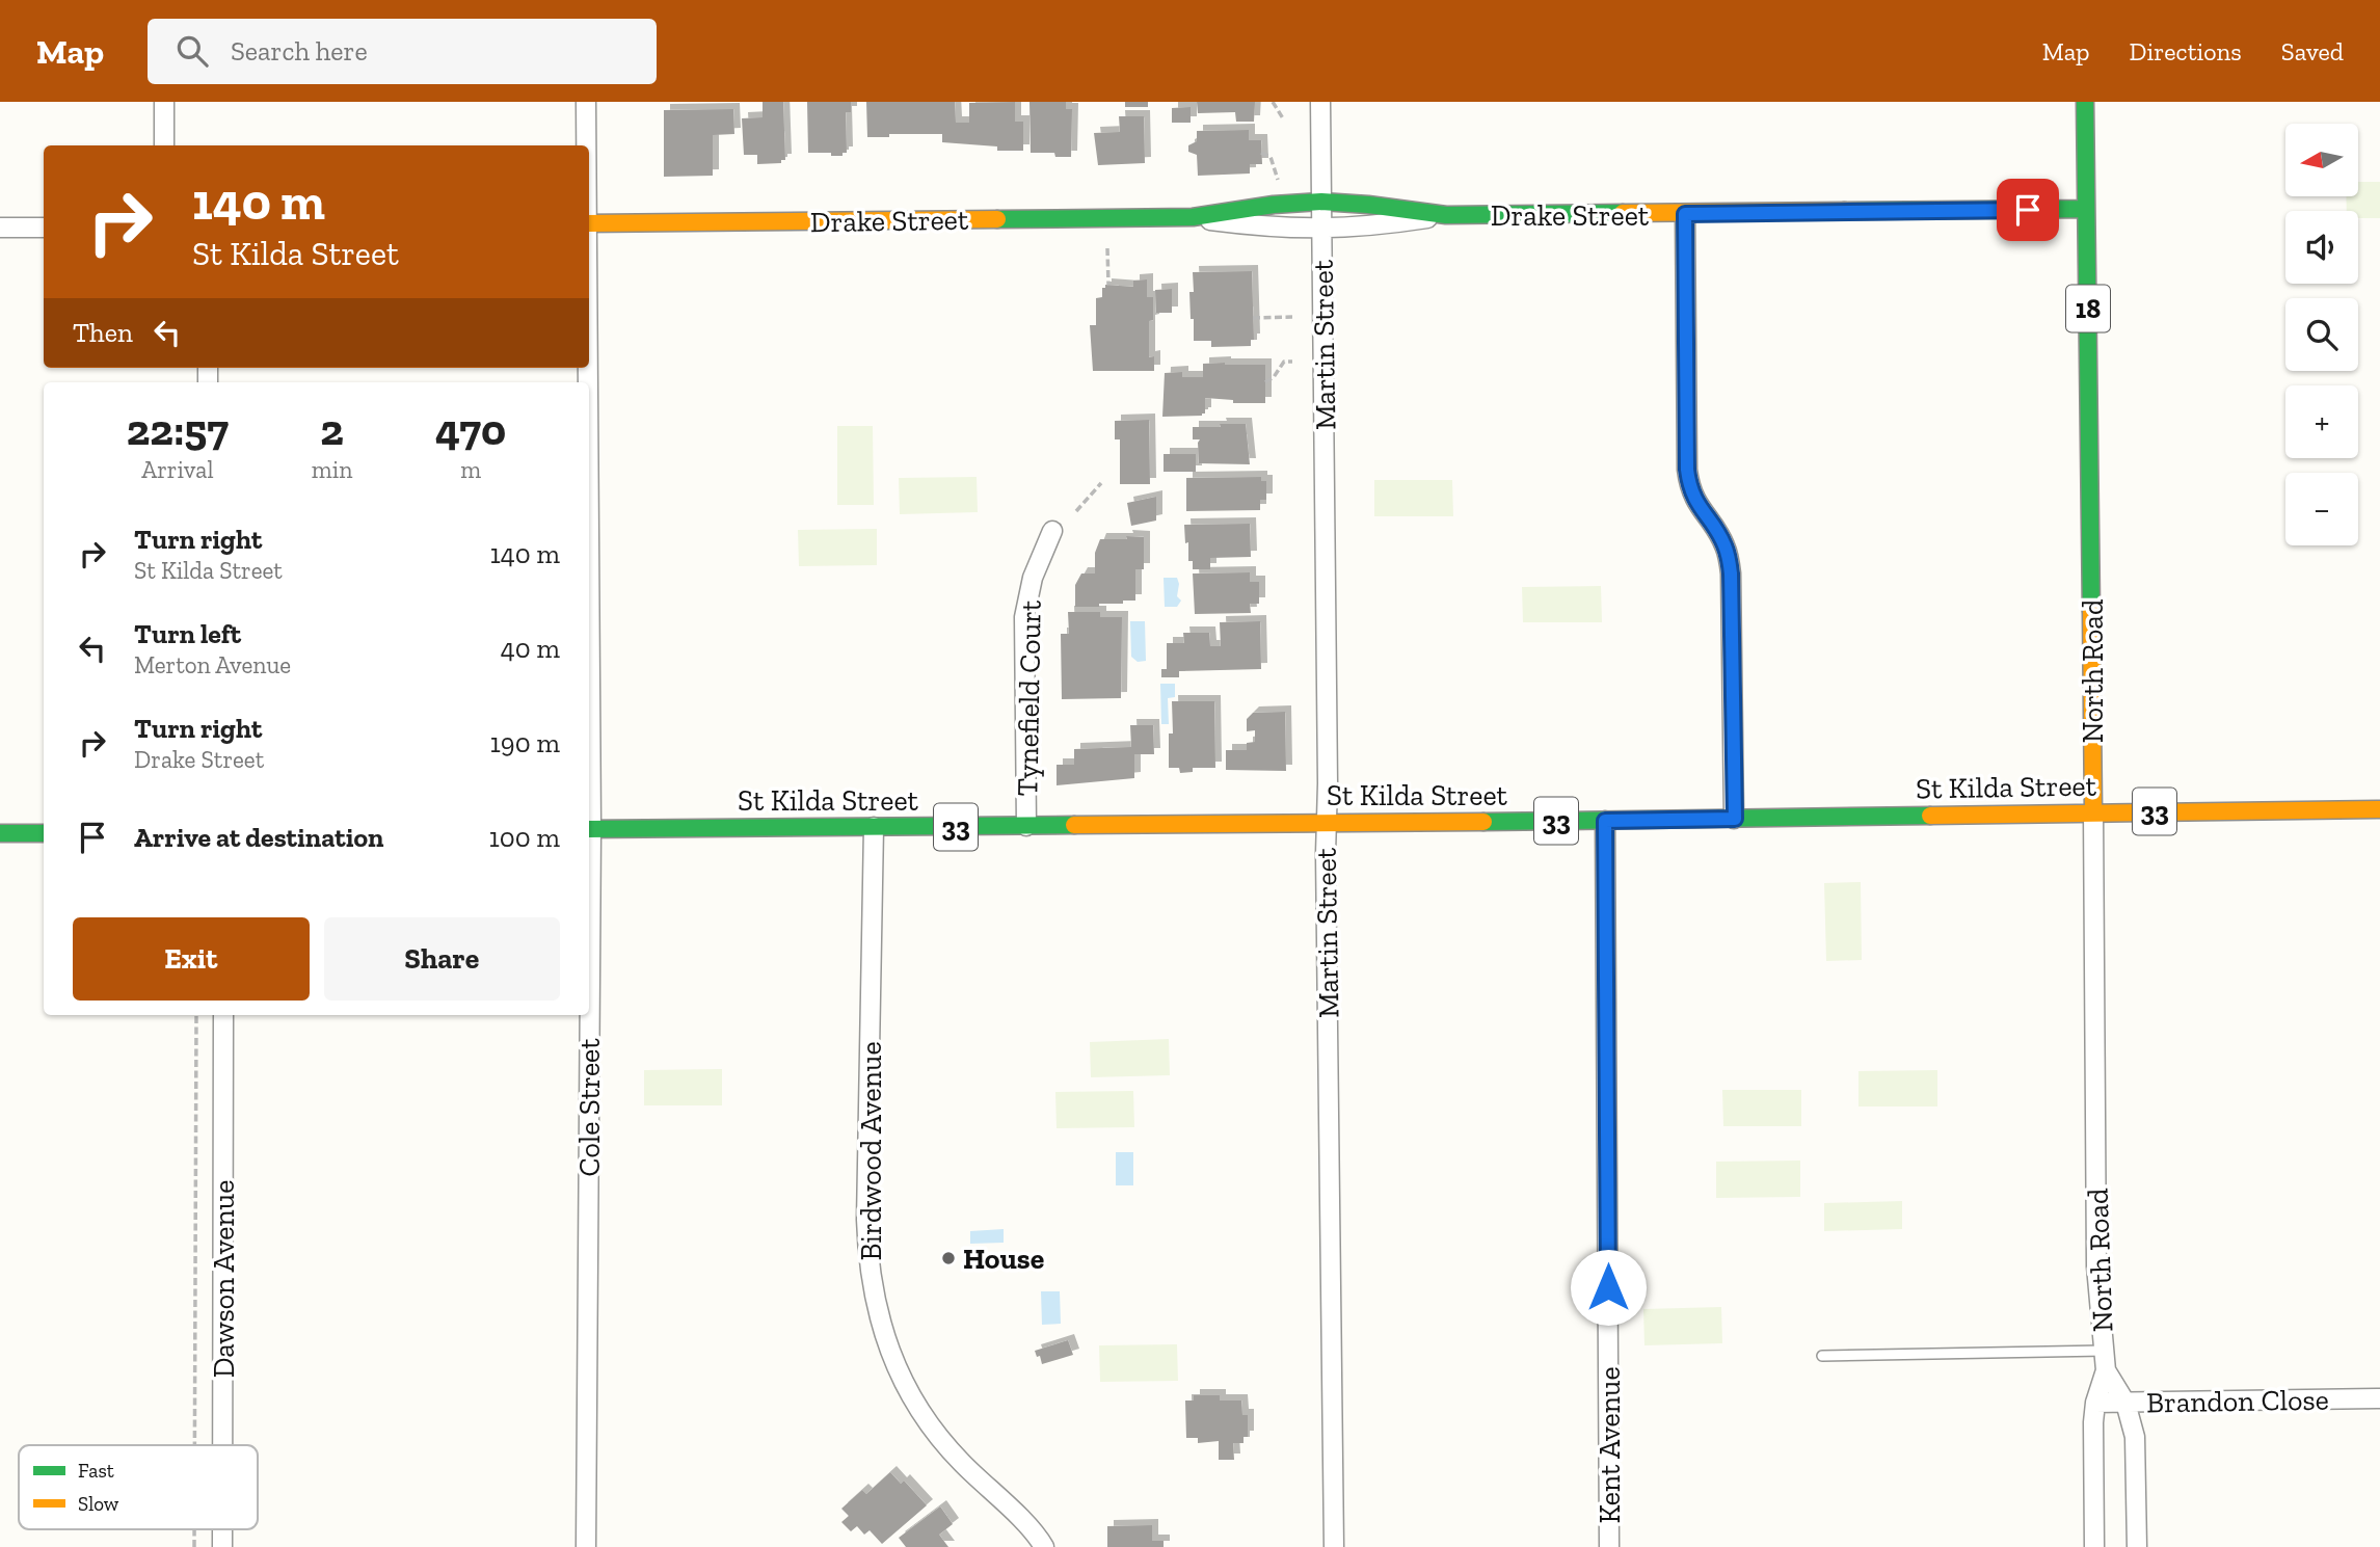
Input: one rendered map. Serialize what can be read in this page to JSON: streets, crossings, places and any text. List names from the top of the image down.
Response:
{
  "streets": {
    "main road": [
      "Drake Street",
      "18",
      "North Road",
      "St Kilda Street",
      "33"
    ],
    "street": [
      "Martin Street",
      "Tynefield Court",
      "Cole Street",
      "Birdwood Avenue",
      "Dawson Avenue",
      "Brandon Close",
      "Kent Avenue"
    ]
  },
  "crossings": [
    ["Drake Street", "Martin Street"],
    ["Drake Street", "North Road"],
    ["Martin Street", "St Kilda Street"],
    ["North Road", "St Kilda Street"],
    ["North Road", "Brandon Close"],
    ["Tynefield Court", "St Kilda Street"],
    ["St Kilda Street", "Birdwood Avenue"],
    ["St Kilda Street", "Kent Avenue"]
  ],
  "places": ["House"],
  "legend": ["Fast", "Slow"],
  "north": "left",
  "page": {
    "header": "Map",
    "search": "Search here",
    "nav": ["Map", "Directions", "Saved"],
    "map_buttons": ["+", "−"],
    "turn": ["140 m", "St Kilda Street"],
    "then": "Then",
    "eta": [
      "22:57",
      "Arrival",
      "2",
      "min",
      "470",
      "m"
    ],
    "list": [
      {
        "name": "Turn right",
        "note": "St Kilda Street",
        "value": "140 m"
      },
      {
        "name": "Turn left",
        "note": "Merton Avenue",
        "value": "40 m"
      },
      {
        "name": "Turn right",
        "note": "Drake Street",
        "value": "190 m"
      },
      {
        "name": "Arrive at destination",
        "value": "100 m"
      }
    ],
    "buttons": ["Exit", "Share"]
  }
}
